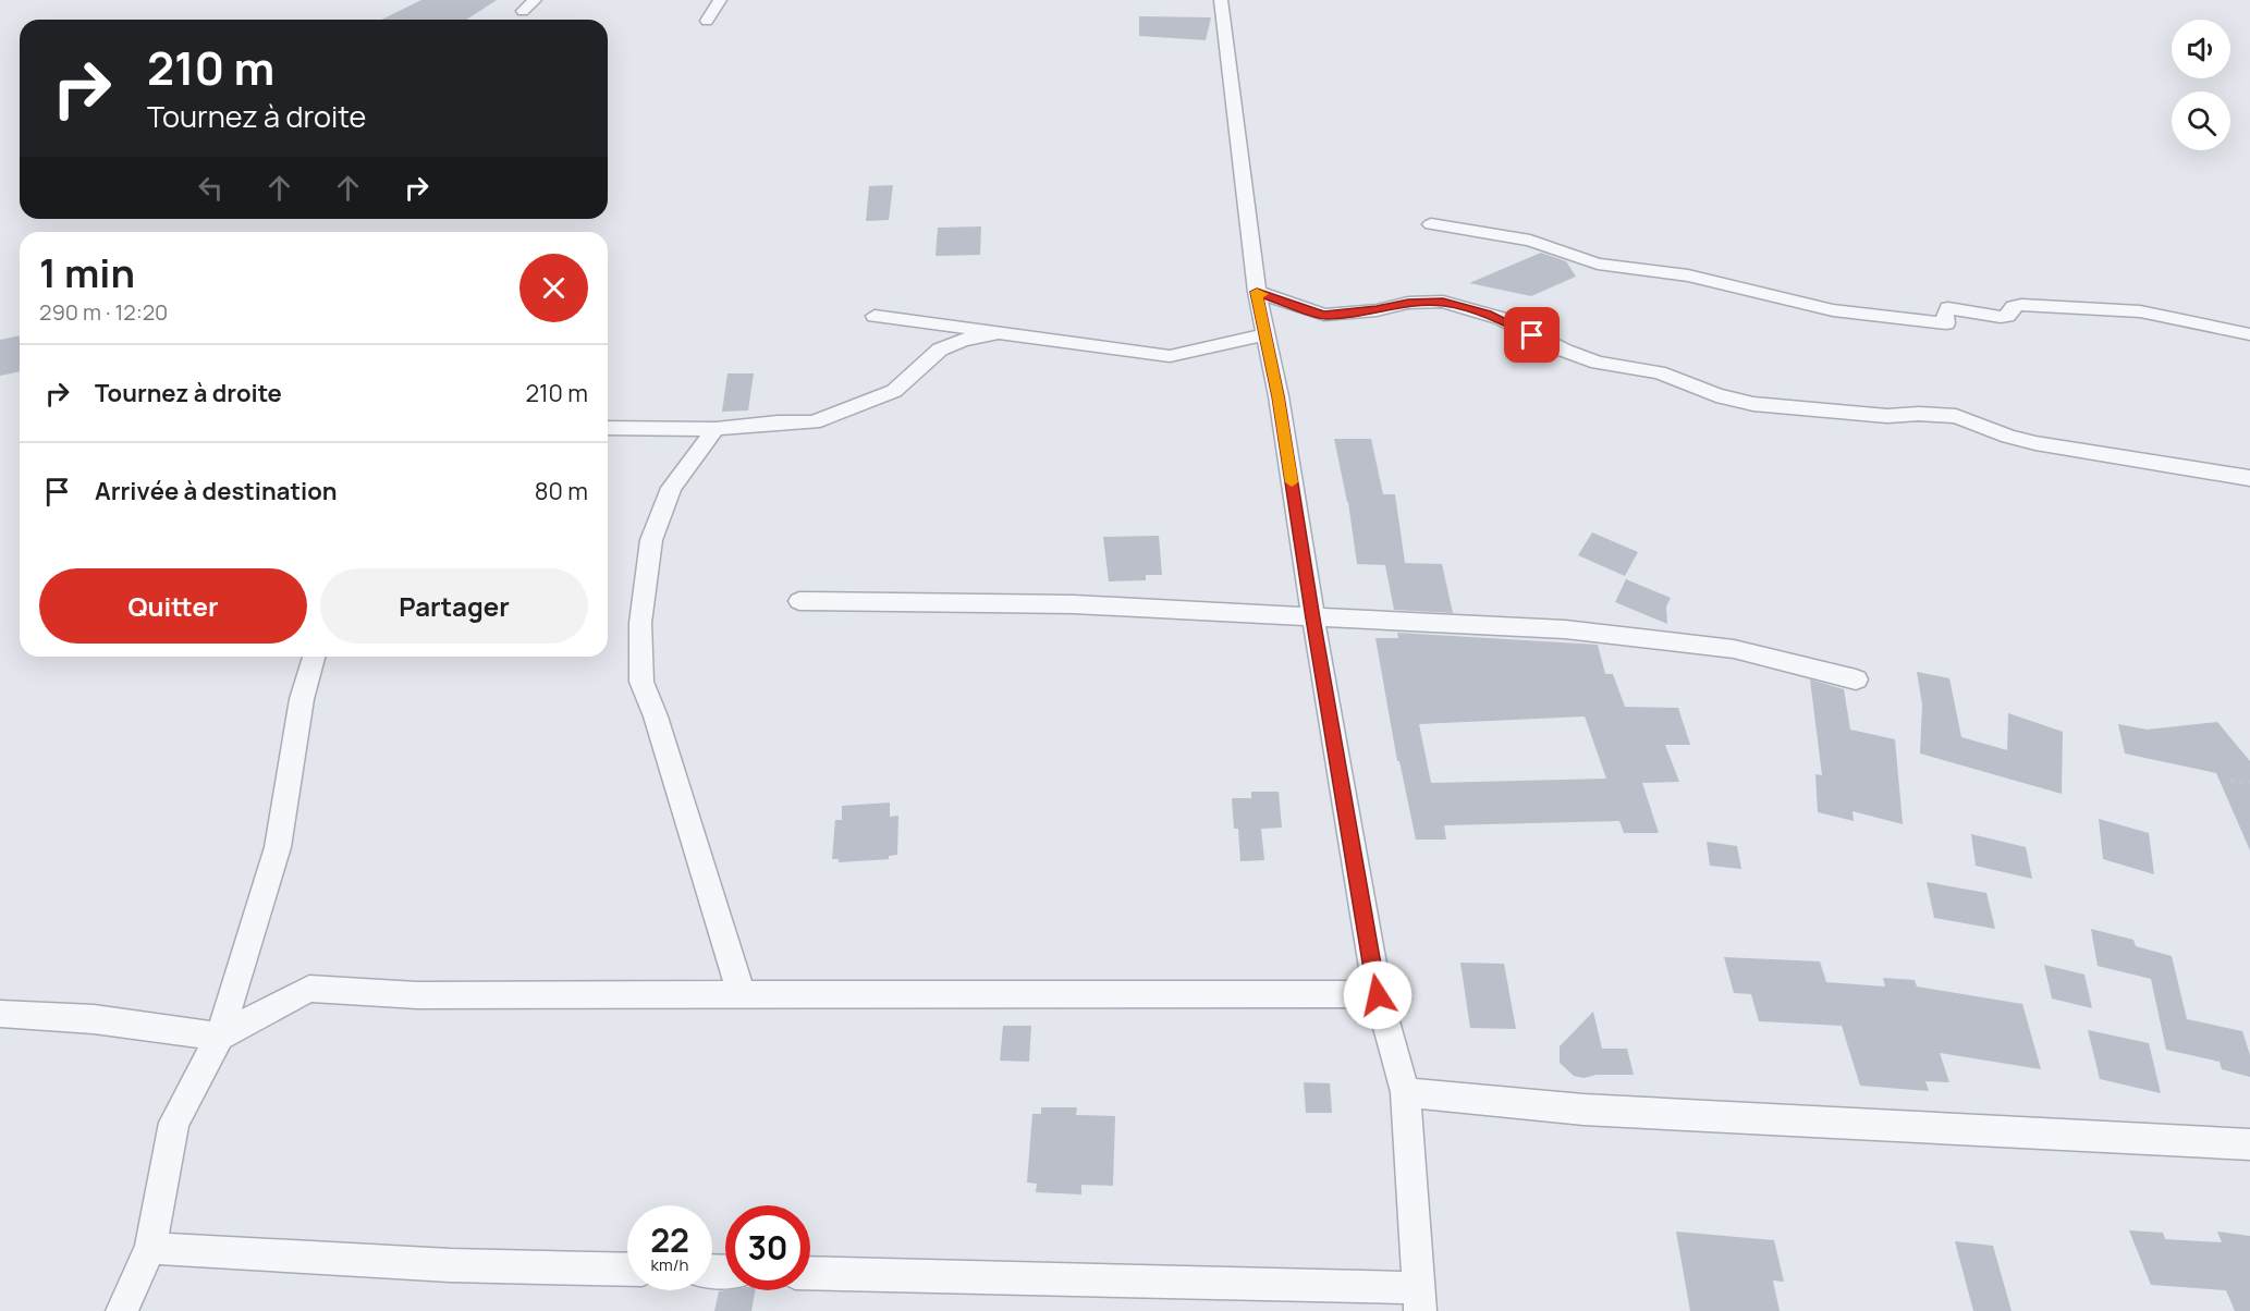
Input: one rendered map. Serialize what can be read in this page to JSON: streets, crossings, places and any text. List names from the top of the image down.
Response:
{
  "page": {
    "turn": ["210 m", "Tournez à droite"],
    "heading": ["1 min", "290 m · 12:20"],
    "list": [
      {
        "name": "Tournez à droite",
        "value": "210 m"
      },
      {
        "name": "Arrivée à destination",
        "value": "80 m"
      }
    ],
    "buttons": ["Quitter", "Partager"],
    "speed": "22 km/h",
    "limit": "30"
  }
}
